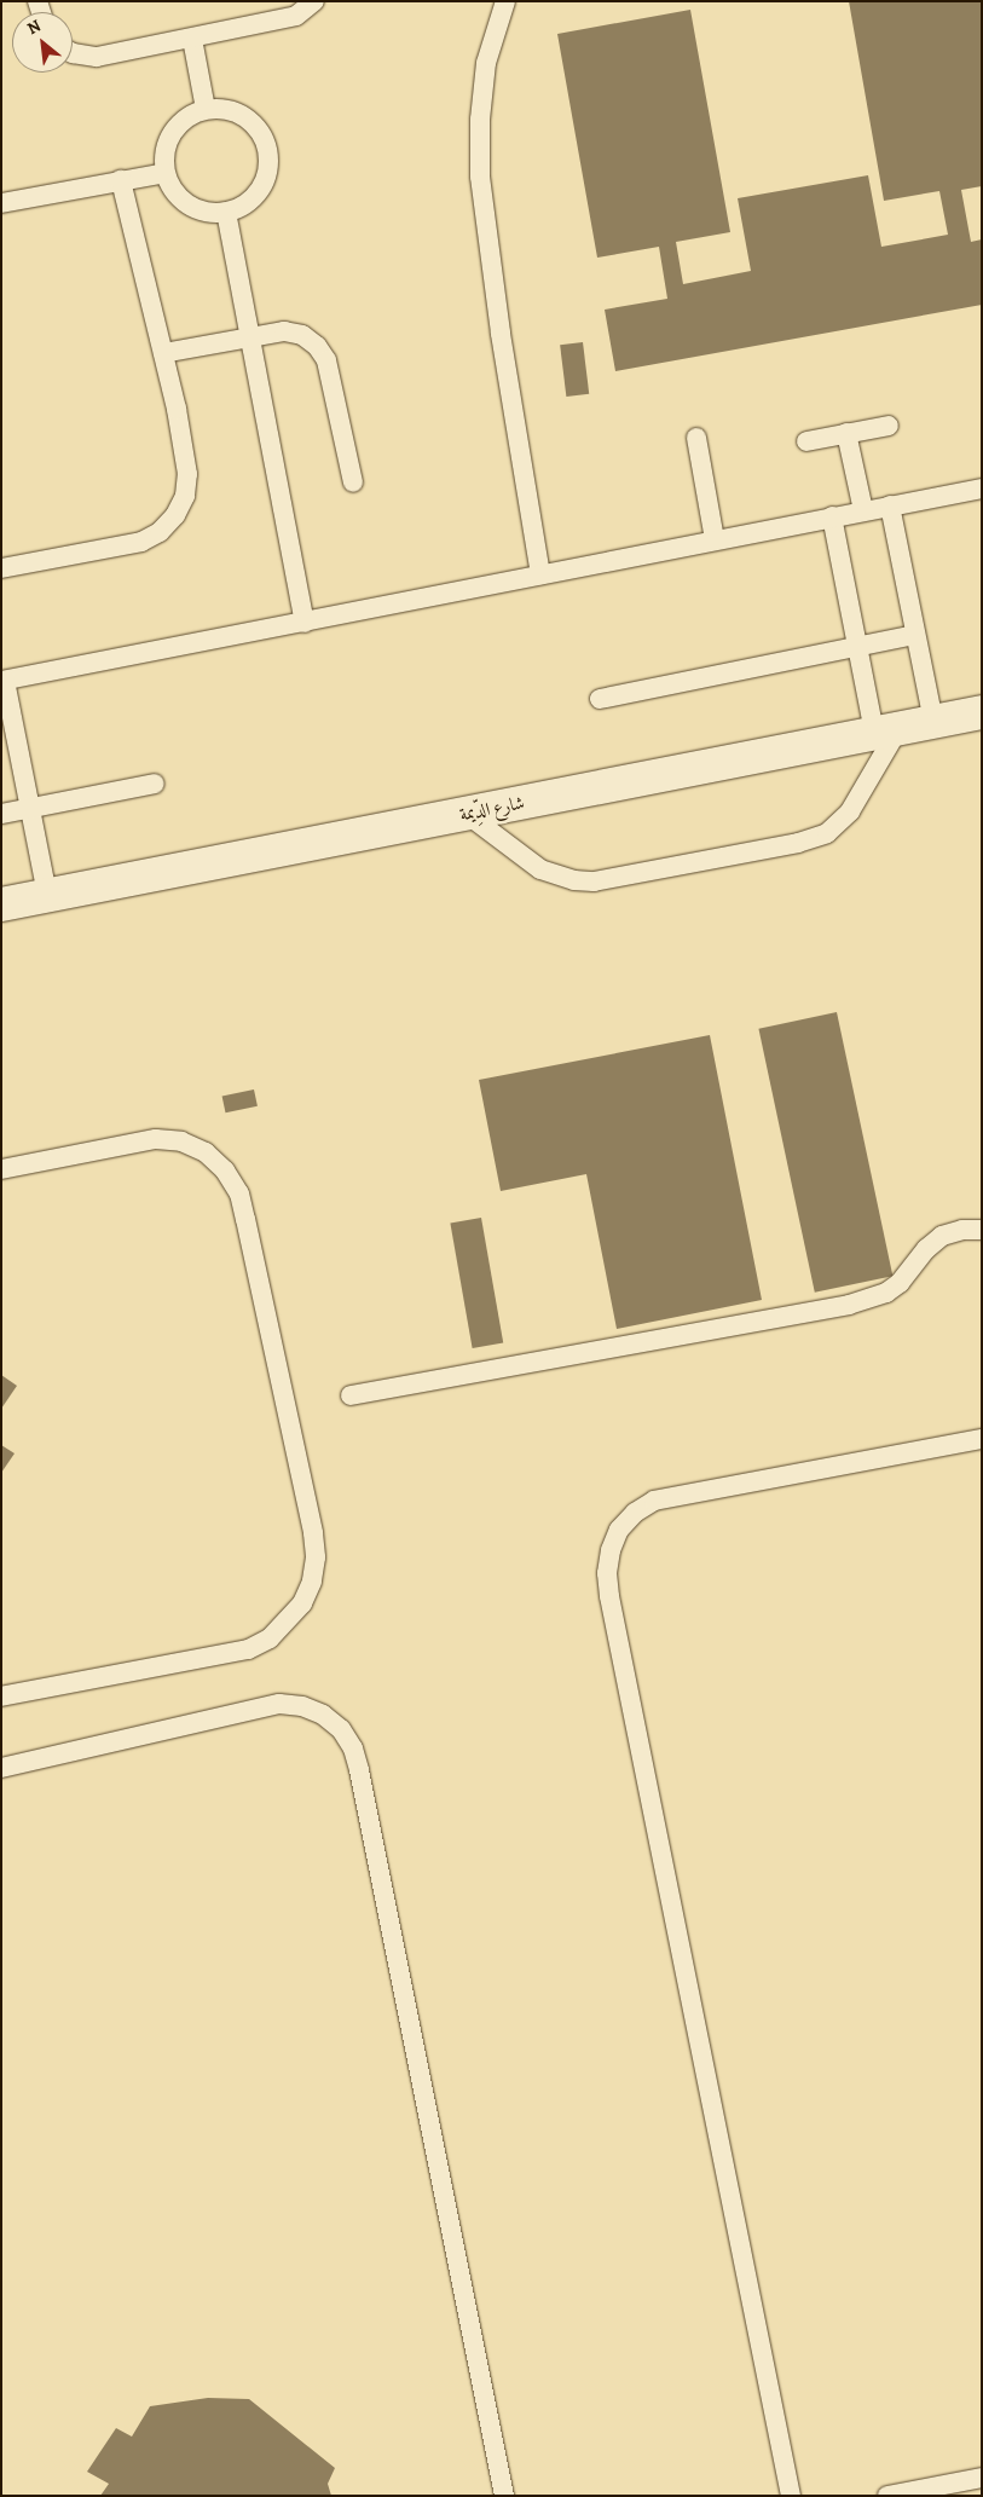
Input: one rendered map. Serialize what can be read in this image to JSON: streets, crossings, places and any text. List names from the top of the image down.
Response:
{
  "streets": {
    "street": ["شارع الدِّيمة"]
  },
  "north": "top left"
}
